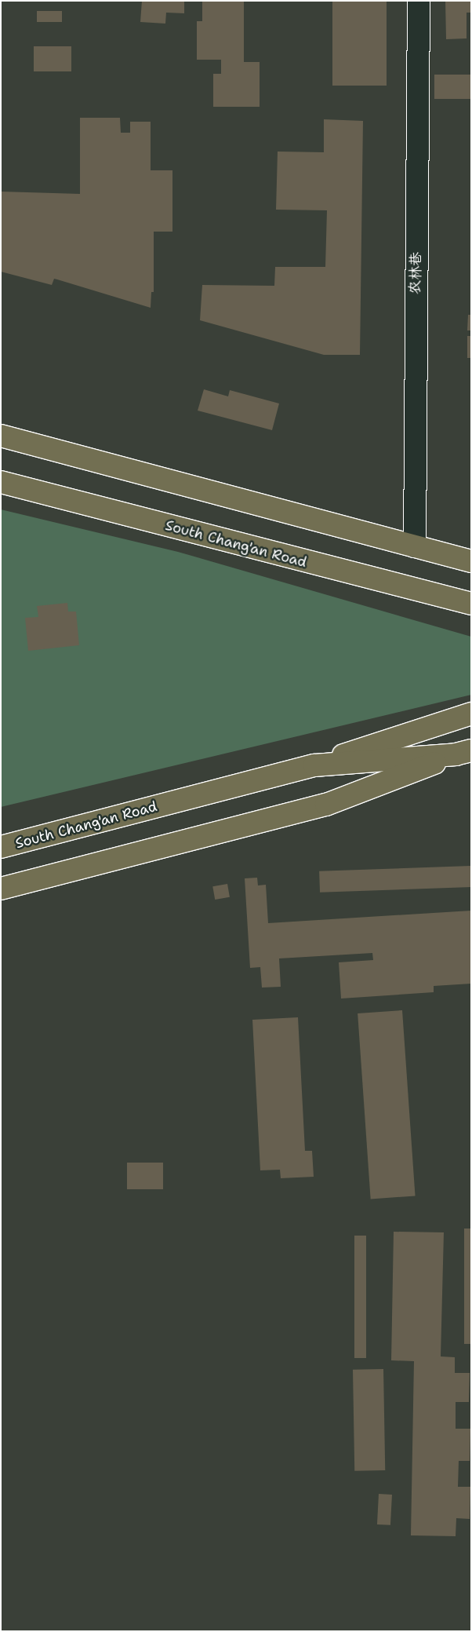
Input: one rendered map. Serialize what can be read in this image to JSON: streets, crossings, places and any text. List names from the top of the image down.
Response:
{
  "streets": {
    "main road": ["South Chang'an Road"],
    "street": ["农林巷"]
  }
}
